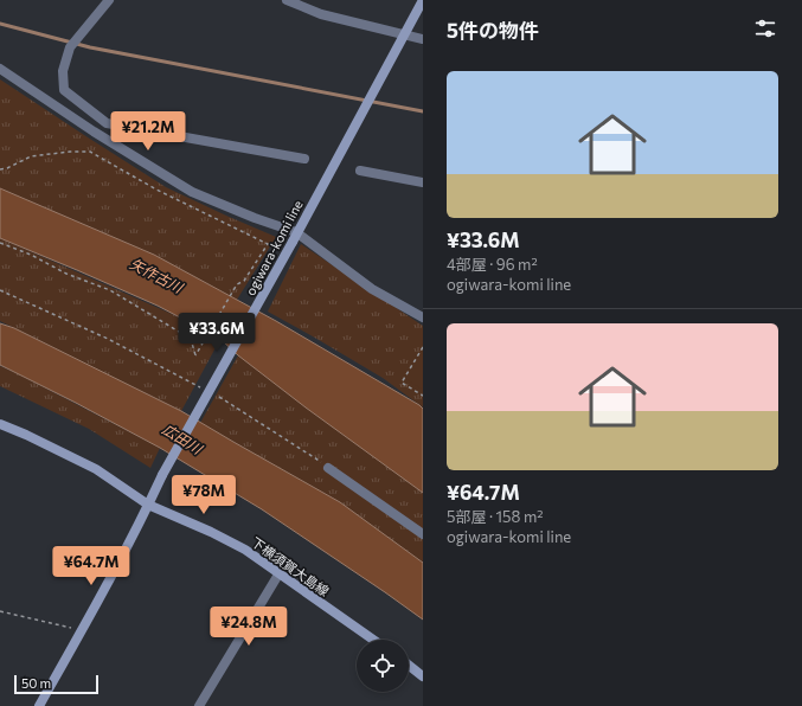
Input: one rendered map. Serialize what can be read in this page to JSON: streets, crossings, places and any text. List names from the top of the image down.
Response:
{
  "streets": {
    "main road": ["ogiwara-komi line", "下横須賀大島線"]
  },
  "crossings": [
    ["ogiwara-komi line", "下横須賀大島線"]
  ],
  "water": ["矢作古川", "広田川"],
  "scale_bar": "50 m",
  "page": {
    "heading": "5件の物件",
    "list": [
      {
        "name": "¥33.6M",
        "note": "4部屋 · 96 m² · ogiwara-komi line"
      },
      {
        "name": "¥64.7M",
        "note": "5部屋 · 158 m² · ogiwara-komi line"
      }
    ],
    "price": [
      "¥21.2M",
      "¥33.6M",
      "¥78M",
      "¥64.7M",
      "¥24.8M"
    ],
    "scale": "50 m"
  }
}
